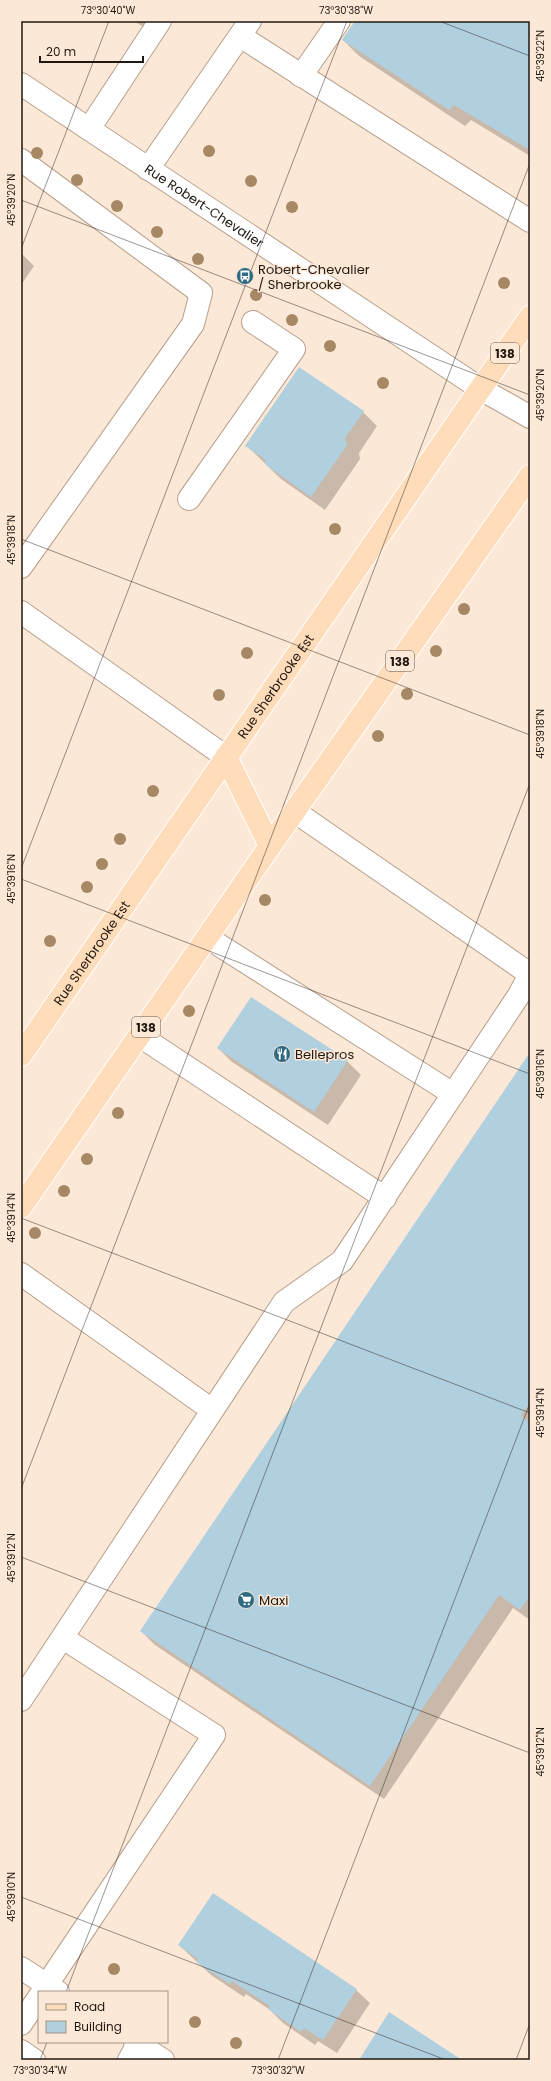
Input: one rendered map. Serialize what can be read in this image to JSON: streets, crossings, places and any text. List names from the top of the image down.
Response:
{
  "streets": {
    "main road": ["138", "Rue Sherbrooke Est"],
    "street": ["Rue Robert-Chevalier"]
  },
  "crossings": [
    ["Rue Robert-Chevalier", "Rue Sherbrooke Est"]
  ],
  "places": {
    "bus stop": ["Robert-Chevalier / Sherbrooke"],
    "restaurant": ["Bellepros"],
    "supermarket": ["Maxi"]
  },
  "legend": ["Road", "Building"],
  "scale_bar": "20 m",
  "coordinates": [
    "73°30'40\"W",
    "73°30'38\"W",
    "45°39'22\"N",
    "45°39'20\"N",
    "45°39'18\"N",
    "45°39'16\"N",
    "45°39'14\"N",
    "45°39'12\"N",
    "45°39'10\"N",
    "73°30'34\"W",
    "73°30'32\"W"
  ]
}
